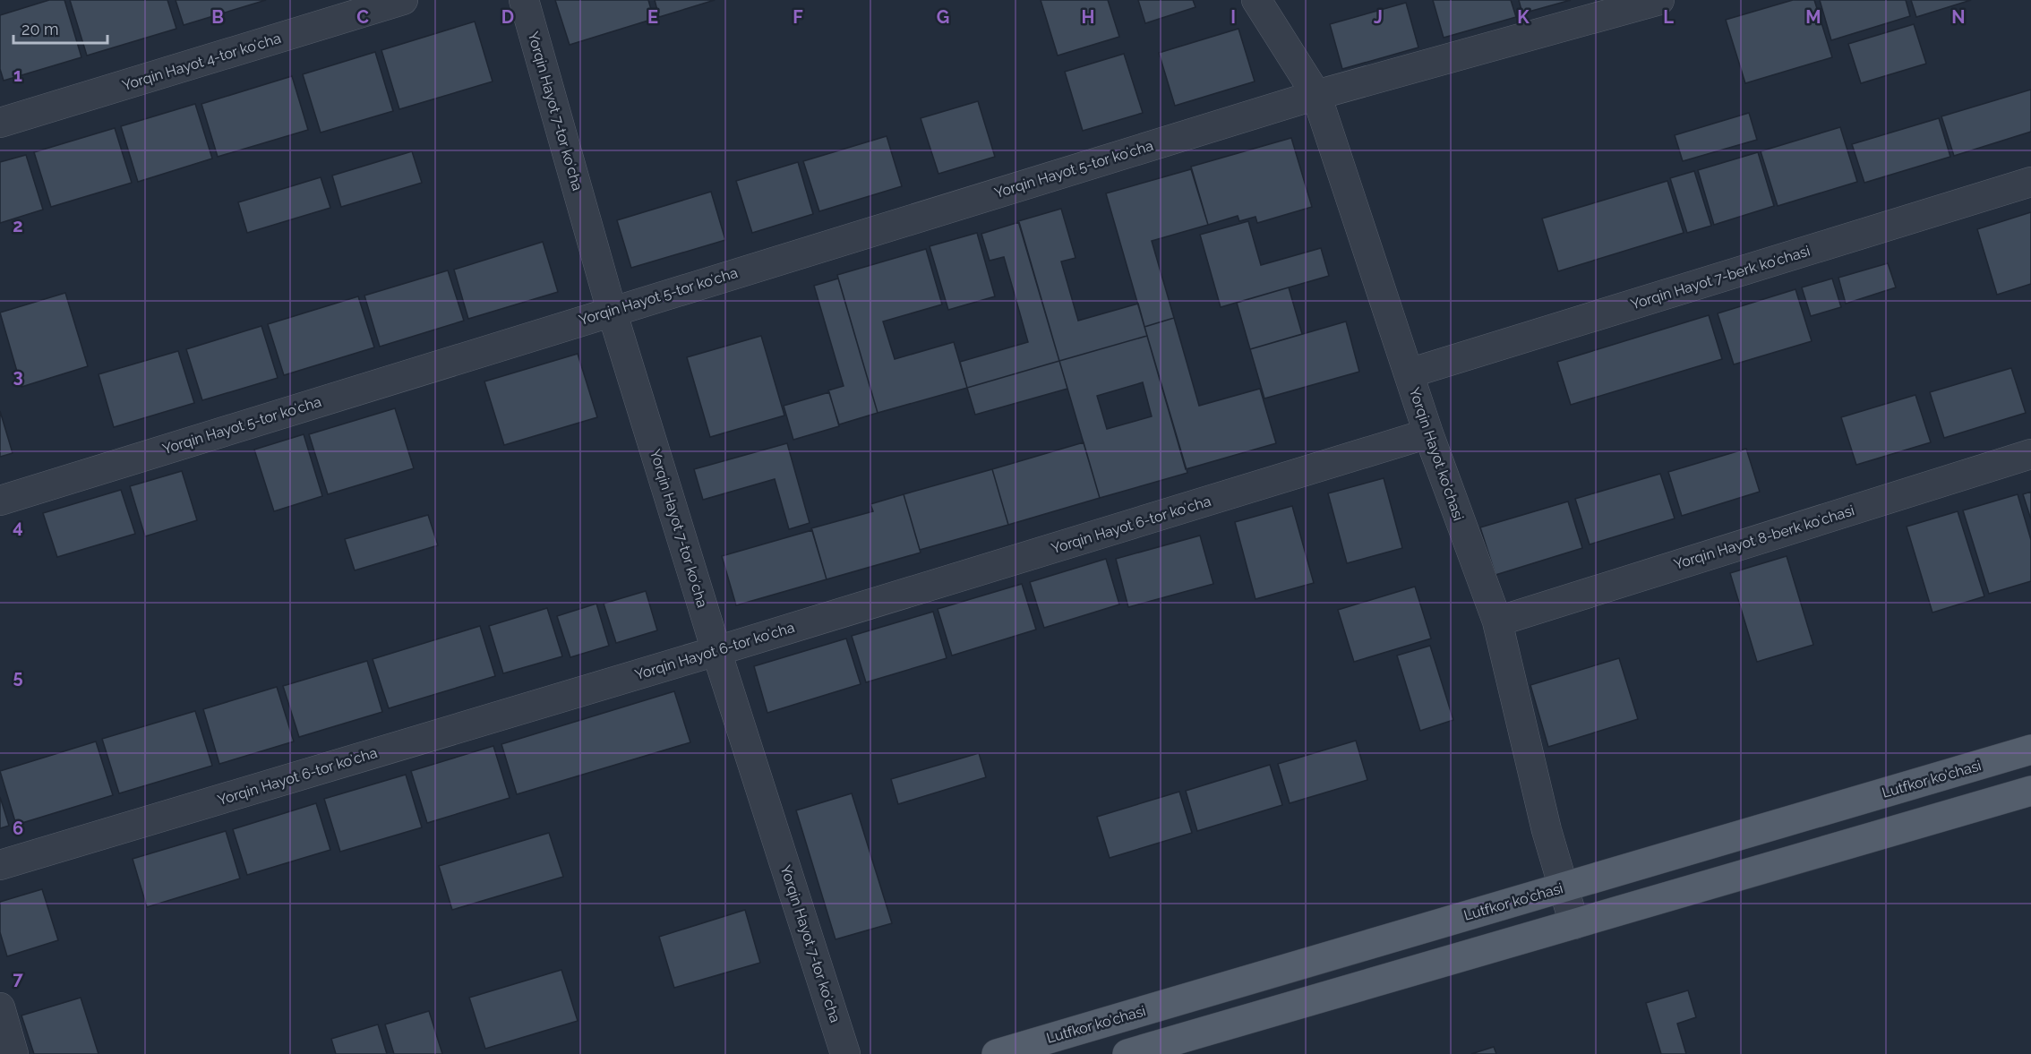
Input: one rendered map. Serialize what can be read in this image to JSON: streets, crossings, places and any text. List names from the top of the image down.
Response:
{
  "streets": {
    "main road": ["Lutfkor ko'chasi"],
    "street": [
      "Yorqin Hayot 4-tor koʻcha",
      "Yorqin Hayot 7-tor koʻcha",
      "Yorqin Hayot 5-tor koʻcha",
      "Yorqin Hayot 7-berk koʻchasi",
      "Yorqin Hayot ko'chasi",
      "Yorqin Hayot 6-tor koʻcha",
      "Yorqin Hayot 8-berk koʻchasi"
    ]
  },
  "crossings": [
    ["Yorqin Hayot 7-tor koʻcha", "Yorqin Hayot 5-tor koʻcha"],
    ["Yorqin Hayot 7-tor koʻcha", "Yorqin Hayot 6-tor koʻcha"],
    ["Yorqin Hayot 5-tor koʻcha", "Yorqin Hayot ko'chasi"],
    ["Yorqin Hayot 7-berk koʻchasi", "Yorqin Hayot ko'chasi"],
    ["Yorqin Hayot ko'chasi", "Yorqin Hayot 6-tor koʻcha"],
    ["Yorqin Hayot ko'chasi", "Yorqin Hayot 8-berk koʻchasi"],
    ["Yorqin Hayot ko'chasi", "Lutfkor ko'chasi"]
  ],
  "scale_bar": "20 m",
  "grid": {
    "columns": [
      "B",
      "C",
      "D",
      "E",
      "F",
      "G",
      "H",
      "I",
      "J",
      "K",
      "L",
      "M",
      "N"
    ],
    "rows": [
      "1",
      "2",
      "3",
      "4",
      "5",
      "6",
      "7"
    ]
  }
}
